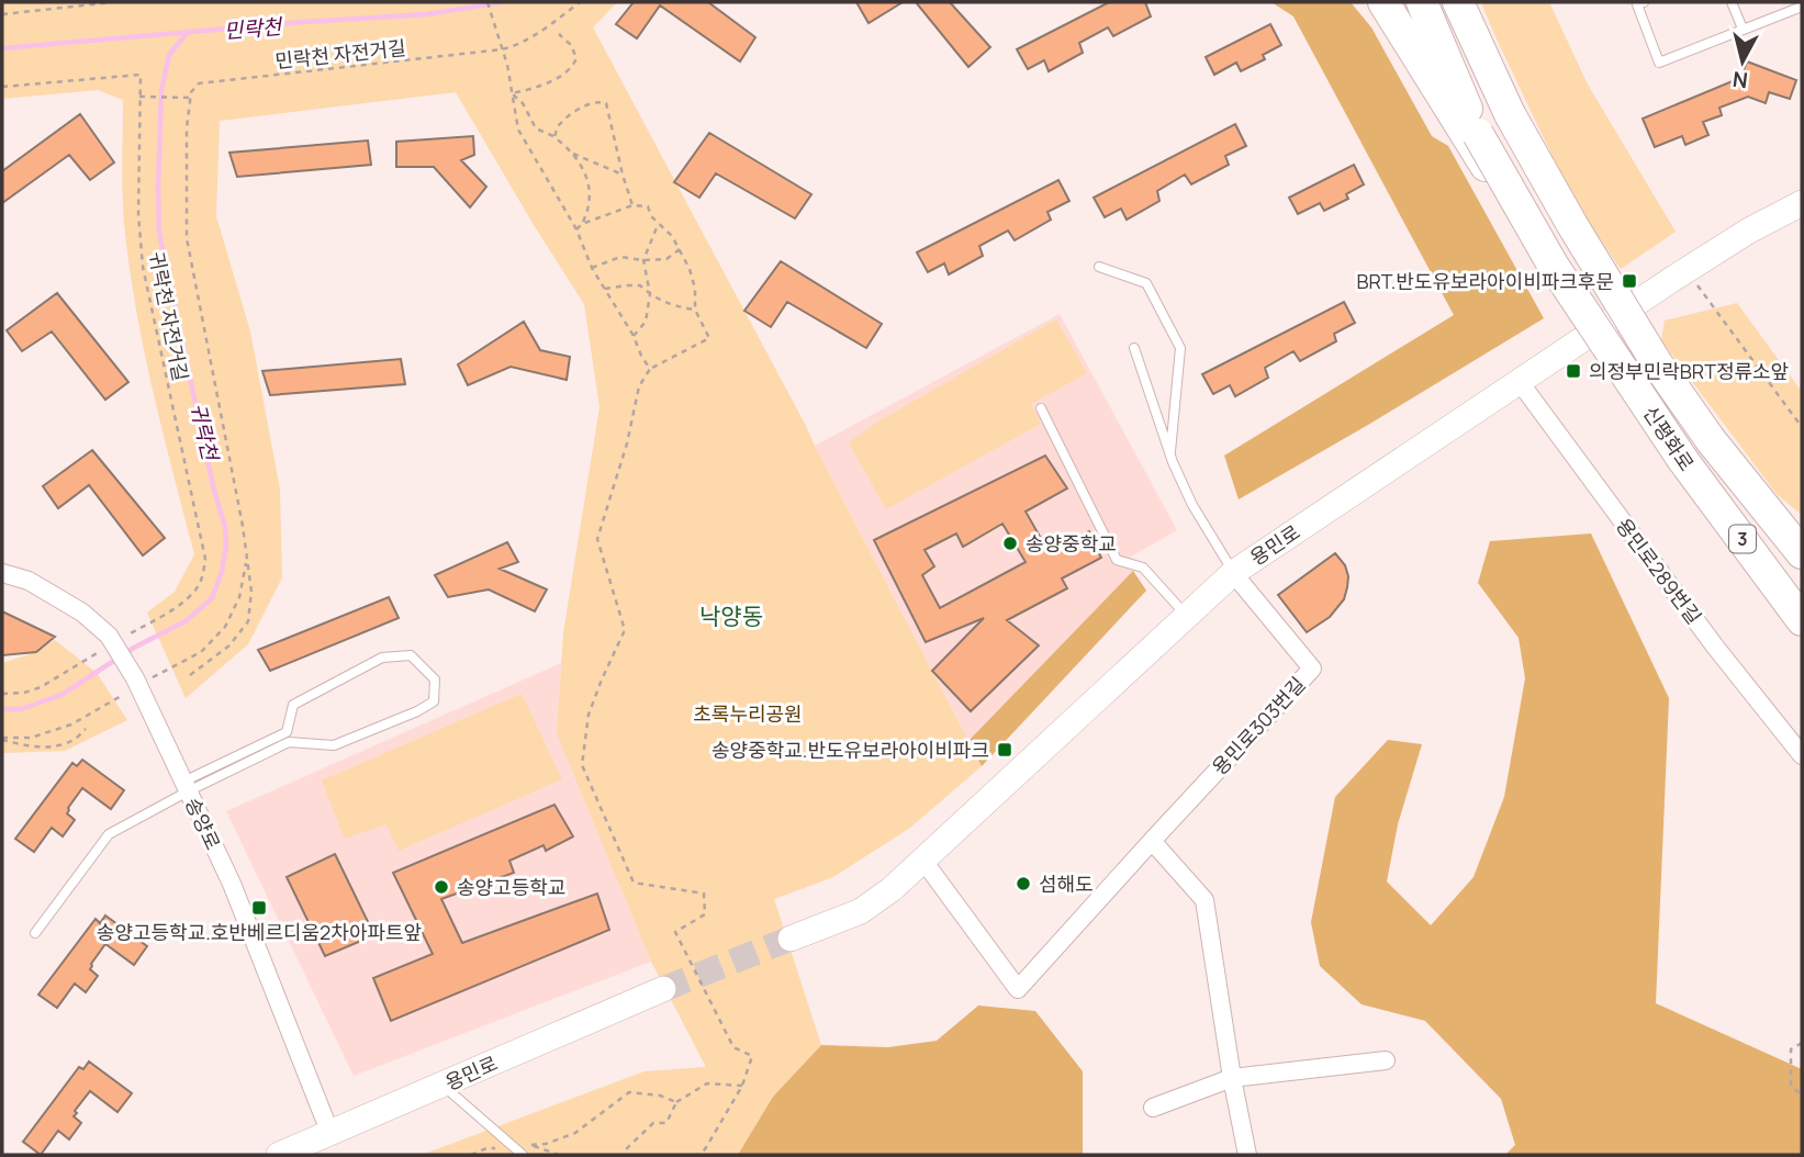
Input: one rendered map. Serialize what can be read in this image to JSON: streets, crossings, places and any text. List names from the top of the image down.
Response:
{
  "streets": {
    "highway": ["신평화로", "3"],
    "street": [
      "용민로",
      "용민로289번길",
      "용민로303번길",
      "송양로"
    ],
    "path": ["민락천 자전거길", "귀락천 자전거길"]
  },
  "crossings": [
    ["민락천 자전거길", "귀락천 자전거길"],
    ["귀락천 자전거길", "송양로"],
    ["용민로", "용민로289번길"],
    ["용민로", "용민로303번길"],
    ["용민로", "송양로"]
  ],
  "districts": ["낙양동"],
  "water": ["민락천", "귀락천"],
  "parks": ["초록누리공원"],
  "places": {
    "transit": [
      "BRT.반도유보라아이비파크후문",
      "의정부민락BRT정류소앞",
      "송양중학교.반도유보라아이비파크",
      "송양고등학교.호반베르디움2차아파트앞"
    ],
    "other": ["송양중학교", "섬해도", "송양고등학교"]
  },
  "north": "bottom"
}
